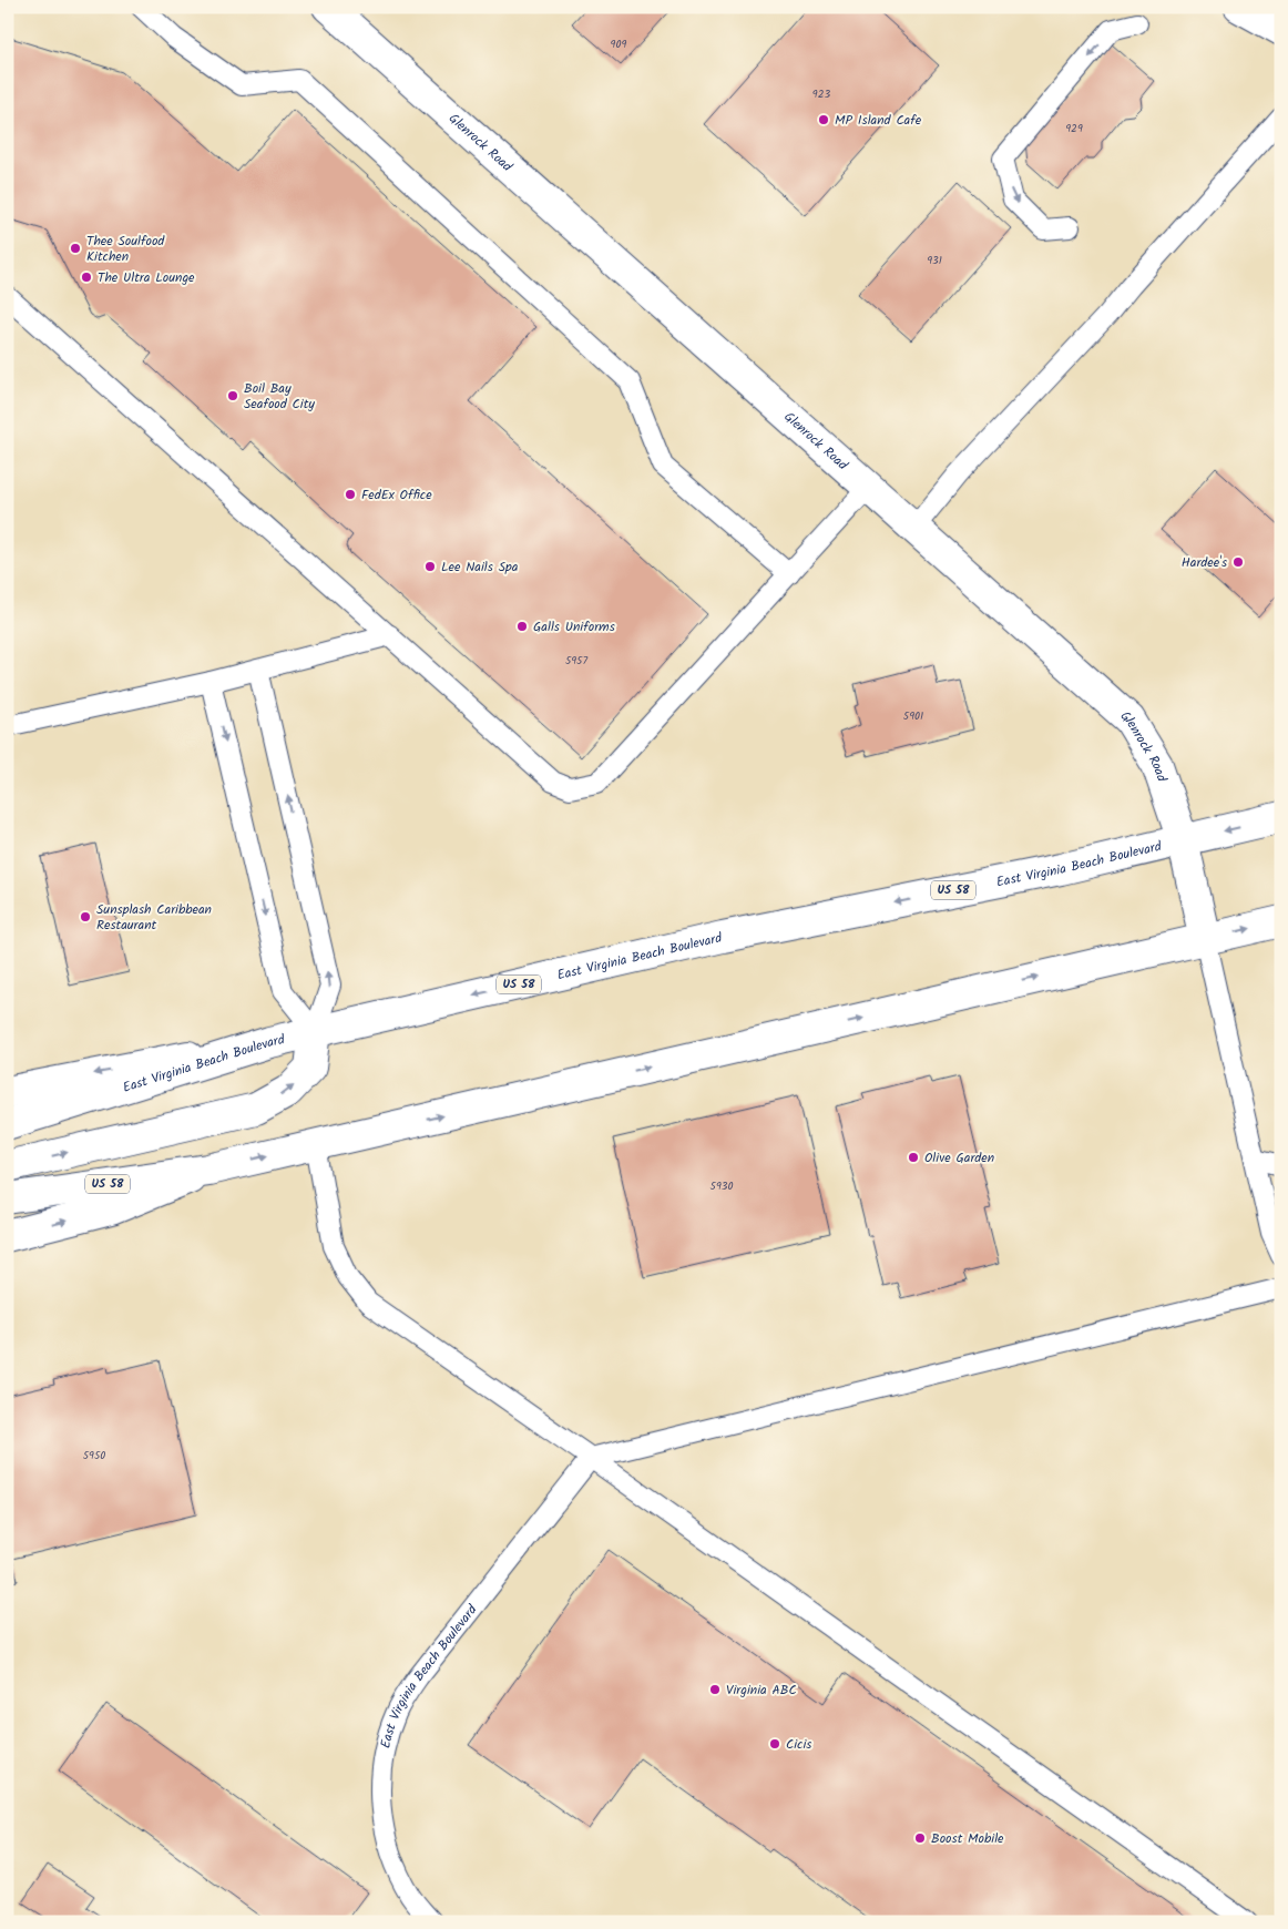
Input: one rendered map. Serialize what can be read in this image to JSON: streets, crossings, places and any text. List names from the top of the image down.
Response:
{
  "streets": {
    "main road": ["Glenrock Road", "East Virginia Beach Boulevard", "US 58"]
  },
  "crossings": [
    ["Glenrock Road", "East Virginia Beach Boulevard"],
    ["Glenrock Road", "US 58"]
  ],
  "places": [
    "MP Island Cafe",
    "Thee Soulfood Kitchen",
    "The Ultra Lounge",
    "Boil Bay Seafood City",
    "FedEx Office",
    "Hardee's",
    "Lee Nails Spa",
    "Galls Uniforms",
    "Sunsplash Caribbean Restaurant",
    "Olive Garden",
    "Virginia ABC",
    "Cicis",
    "Boost Mobile"
  ],
  "house_numbers": [
    "909",
    "923",
    "929",
    "931",
    "5957",
    "5901",
    "5930",
    "5950"
  ]
}
